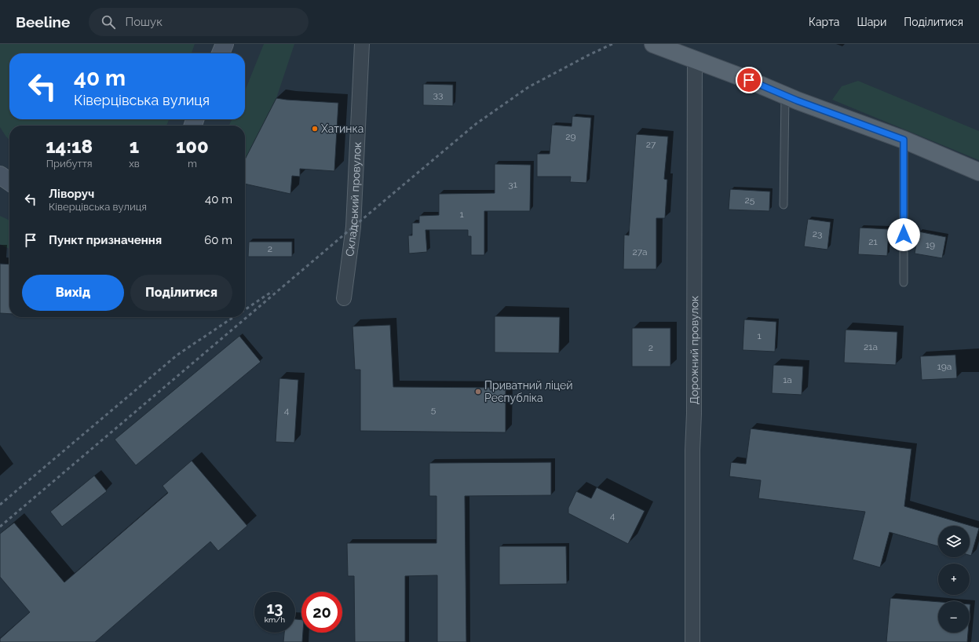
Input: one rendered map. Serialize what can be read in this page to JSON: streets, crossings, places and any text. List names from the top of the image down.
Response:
{
  "streets": {
    "street": ["Складський провулок", "Дорожний провулок"]
  },
  "places": ["Хатинка", "Приватний ліцей Республіка"],
  "house_numbers": [
    "33",
    "29",
    "27",
    "31",
    "25",
    "1",
    "23",
    "21",
    "19",
    "2",
    "27а",
    "1",
    "21а",
    "2",
    "19а",
    "1а",
    "5",
    "4",
    "4"
  ],
  "page": {
    "header": "Beeline",
    "search": "Пошук",
    "nav": ["Карта", "Шари", "Поділитися"],
    "turn": ["40 m", "Ківерцівська вулиця"],
    "eta": [
      "14:18",
      "Прибуття",
      "1",
      "хв",
      "100",
      "m"
    ],
    "list": [
      {
        "name": "Ліворуч",
        "note": "Ківерцівська вулиця",
        "value": "40 m"
      },
      {
        "name": "Пункт призначення",
        "value": "60 m"
      }
    ],
    "buttons": ["Вихід", "Поділитися"],
    "map_buttons": ["+", "−"],
    "speed": "13 km/h",
    "limit": "20"
  }
}
